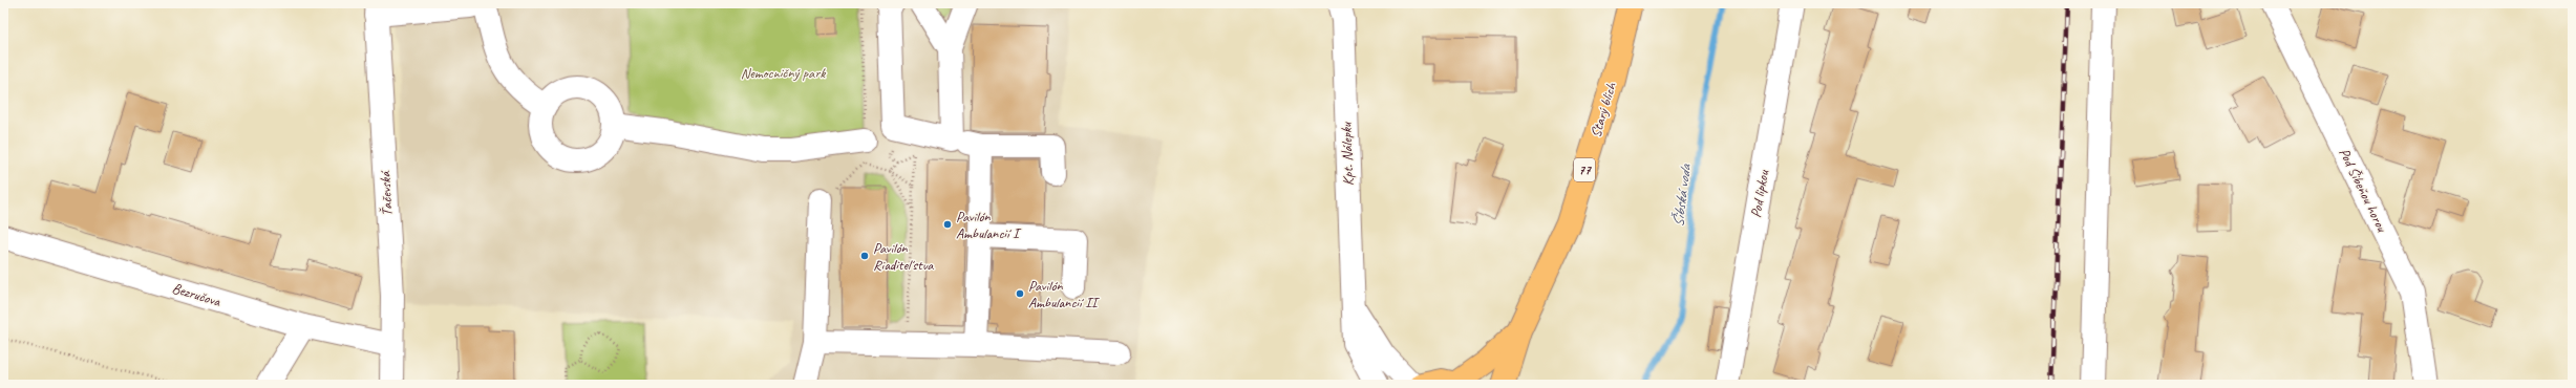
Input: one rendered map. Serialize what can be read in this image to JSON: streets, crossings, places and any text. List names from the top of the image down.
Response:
{
  "streets": {
    "main road": ["Starý blich", "77"],
    "street": [
      "Kpt. Nálepku",
      "Pod Šibeňou horou",
      "Ťačevská",
      "Pod lipkou",
      "Bezručova"
    ]
  },
  "crossings": [
    ["Starý blich", "77"],
    ["Ťačevská", "Bezručova"]
  ],
  "water": ["Šibská voda"],
  "parks": ["Nemocničný park"],
  "places": ["Pavilón Ambulancií I", "Pavilón Riaditeľstva", "Pavilón Ambulancií II"]
}
